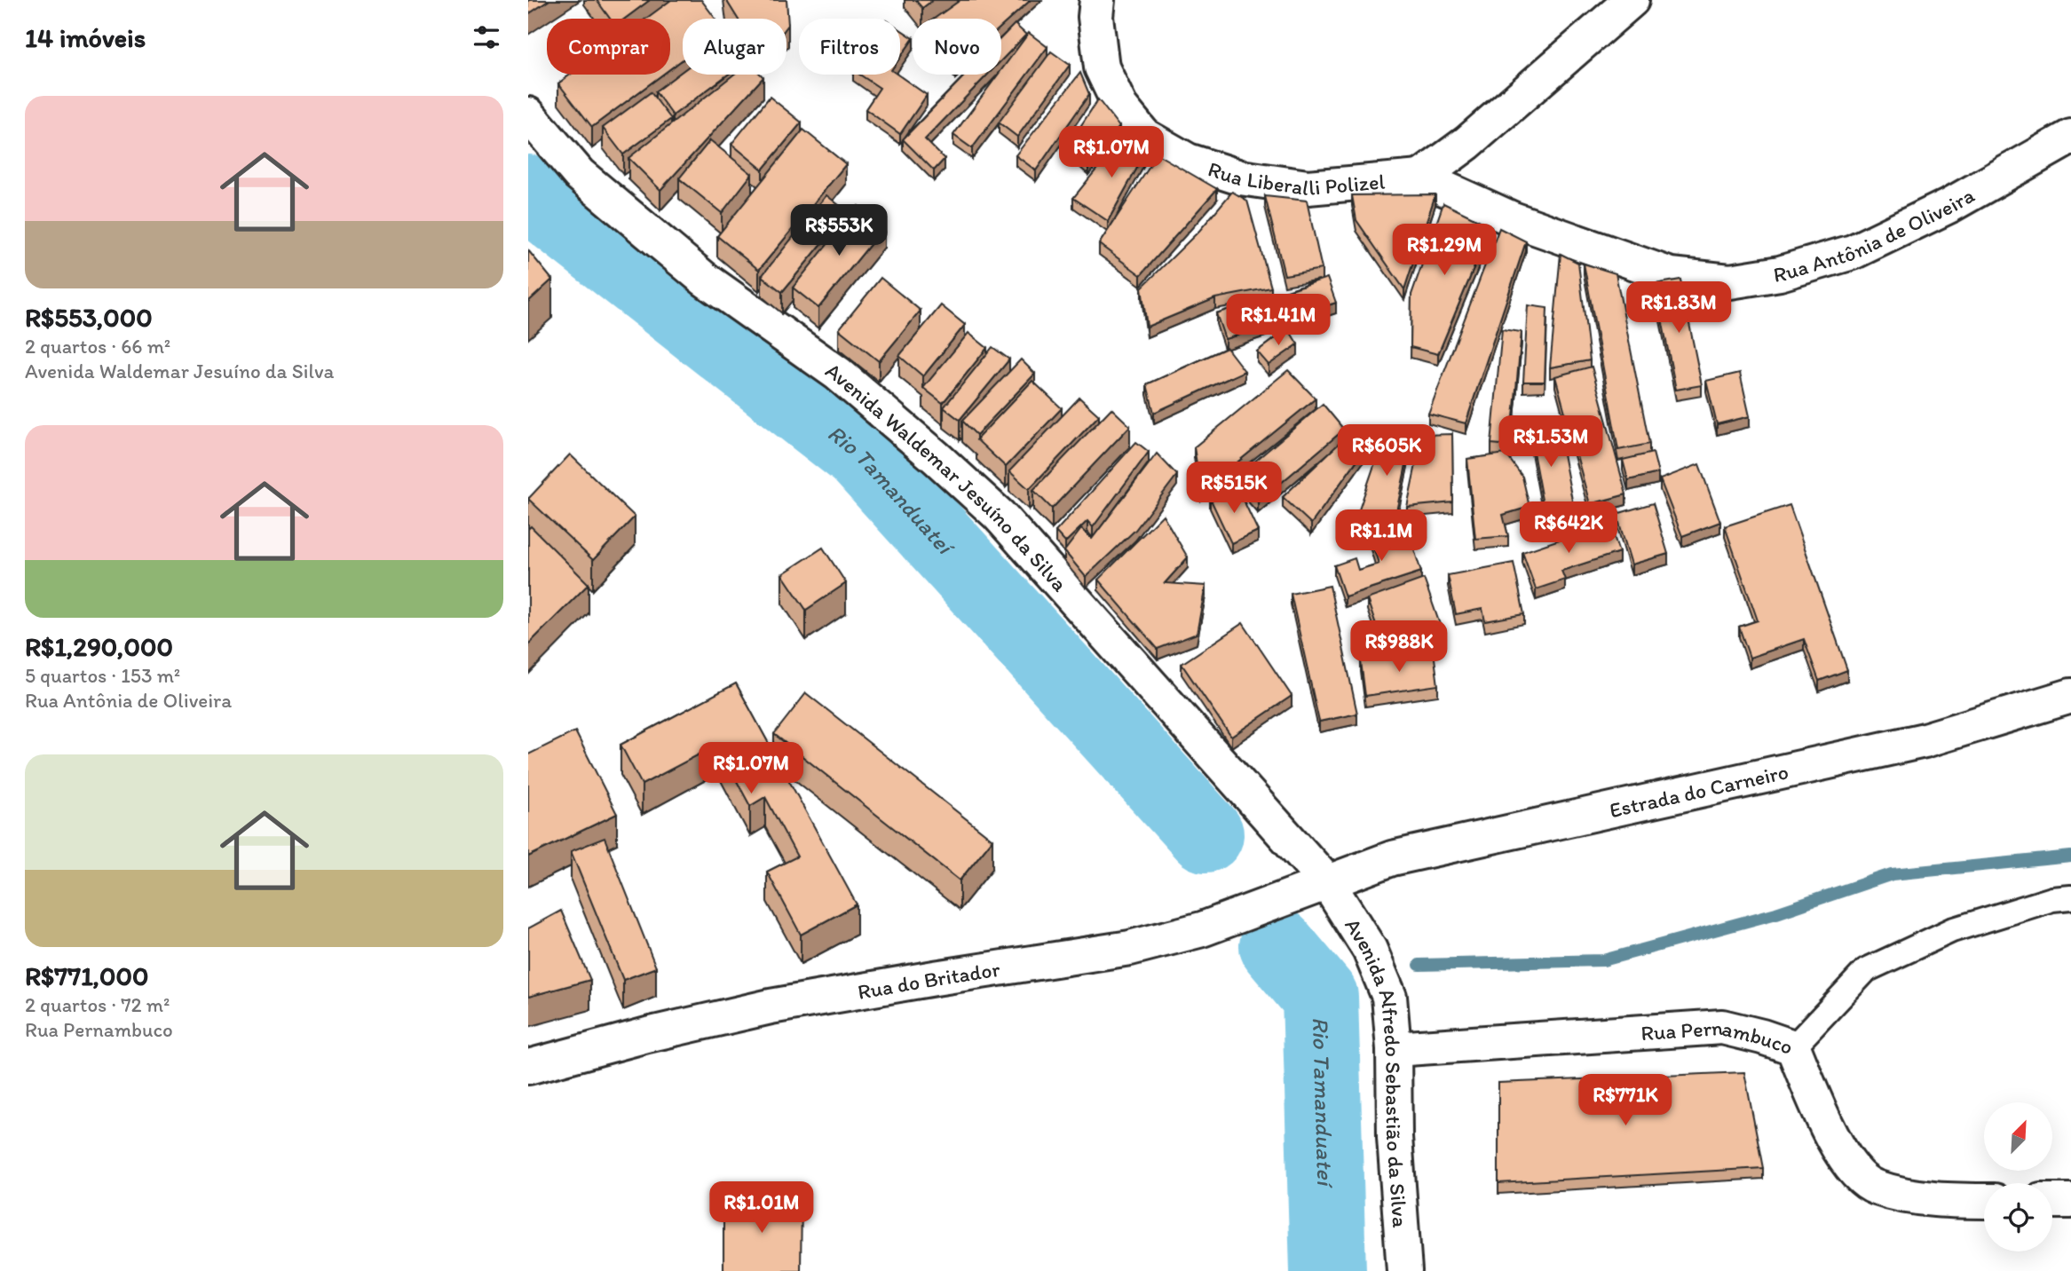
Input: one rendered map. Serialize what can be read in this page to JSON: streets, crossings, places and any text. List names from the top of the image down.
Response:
{
  "streets": {
    "street": [
      "Rua Liberalli Polizel",
      "Rua Antônia de Oliveira",
      "Avenida Waldemar Jesuíno da Silva",
      "Estrada do Carneiro",
      "Rua do Britador",
      "Rua Pernambuco",
      "Avenida Alfredo Sebastião da Silva"
    ]
  },
  "crossings": [
    ["Rua Liberalli Polizel", "Rua Antônia de Oliveira"],
    ["Avenida Waldemar Jesuíno da Silva", "Estrada do Carneiro"],
    ["Avenida Waldemar Jesuíno da Silva", "Rua do Britador"],
    ["Avenida Waldemar Jesuíno da Silva", "Avenida Alfredo Sebastião da Silva"],
    ["Estrada do Carneiro", "Rua do Britador"],
    ["Estrada do Carneiro", "Avenida Alfredo Sebastião da Silva"],
    ["Rua do Britador", "Avenida Alfredo Sebastião da Silva"],
    ["Rua Pernambuco", "Avenida Alfredo Sebastião da Silva"]
  ],
  "water": ["Rio Tamanduateí"],
  "north": "top right",
  "page": {
    "heading": "14 imóveis",
    "chip": [
      "Comprar",
      "Alugar",
      "Filtros",
      "Novo"
    ],
    "list": [
      {
        "name": "R$553,000",
        "note": "2 quartos · 66 m² · Avenida Waldemar Jesuíno da Silva"
      },
      {
        "name": "R$1,290,000",
        "note": "5 quartos · 153 m² · Rua Antônia de Oliveira"
      },
      {
        "name": "R$771,000",
        "note": "2 quartos · 72 m² · Rua Pernambuco"
      }
    ],
    "price": [
      "R$1.07M",
      "R$553K",
      "R$1.29M",
      "R$1.83M",
      "R$1.41M",
      "R$1.53M",
      "R$605K",
      "R$515K",
      "R$642K",
      "R$1.1M",
      "R$988K",
      "R$1.07M",
      "R$771K",
      "R$1.01M"
    ]
  }
}
